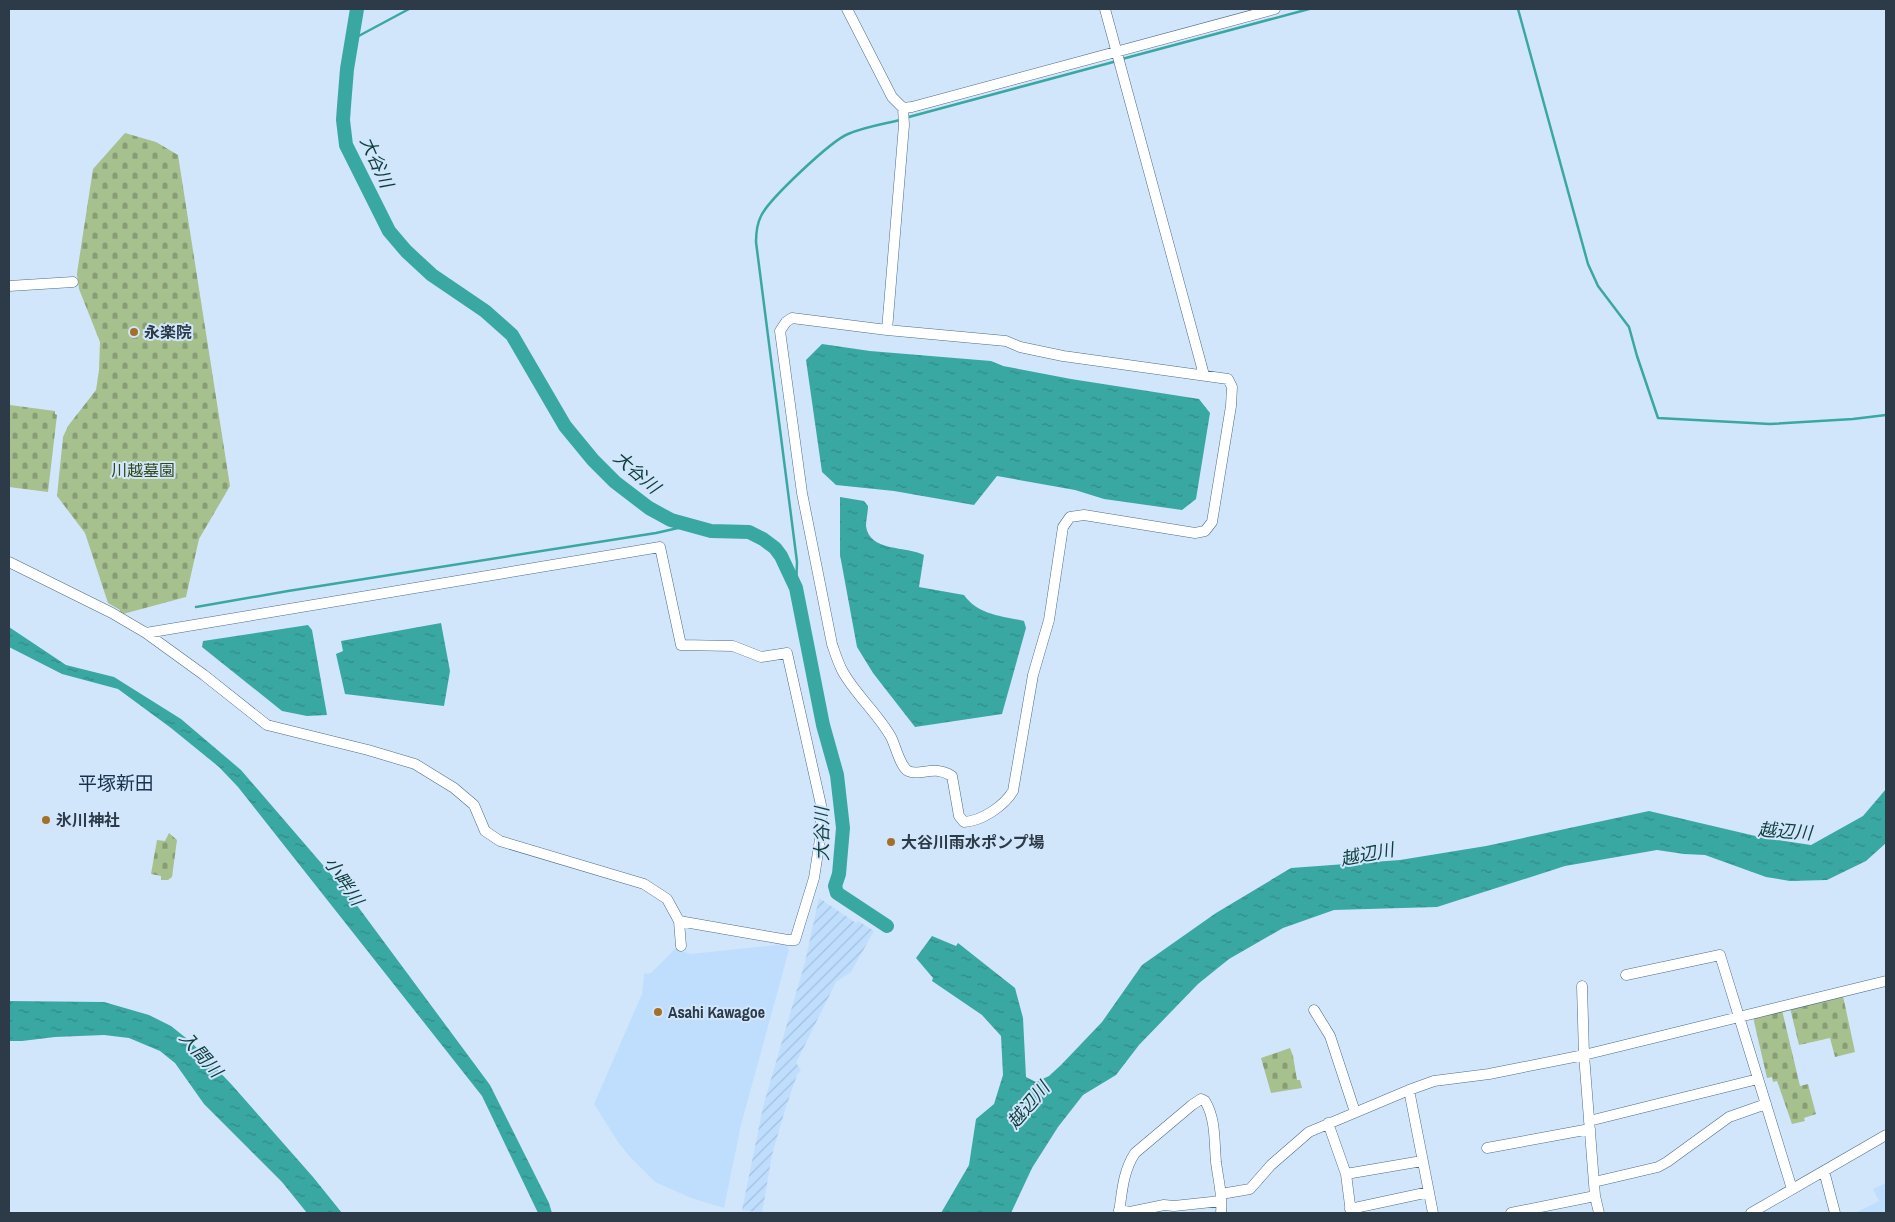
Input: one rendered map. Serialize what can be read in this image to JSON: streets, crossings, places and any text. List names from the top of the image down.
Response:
{
  "districts": ["平塚新田"],
  "water": [
    "大谷川",
    "越辺川",
    "小畔川",
    "入間川"
  ],
  "parks": ["川越墓園"],
  "places": [
    "永楽院",
    "氷川神社",
    "大谷川雨水ポンプ場",
    "Asahi Kawagoe"
  ]
}
